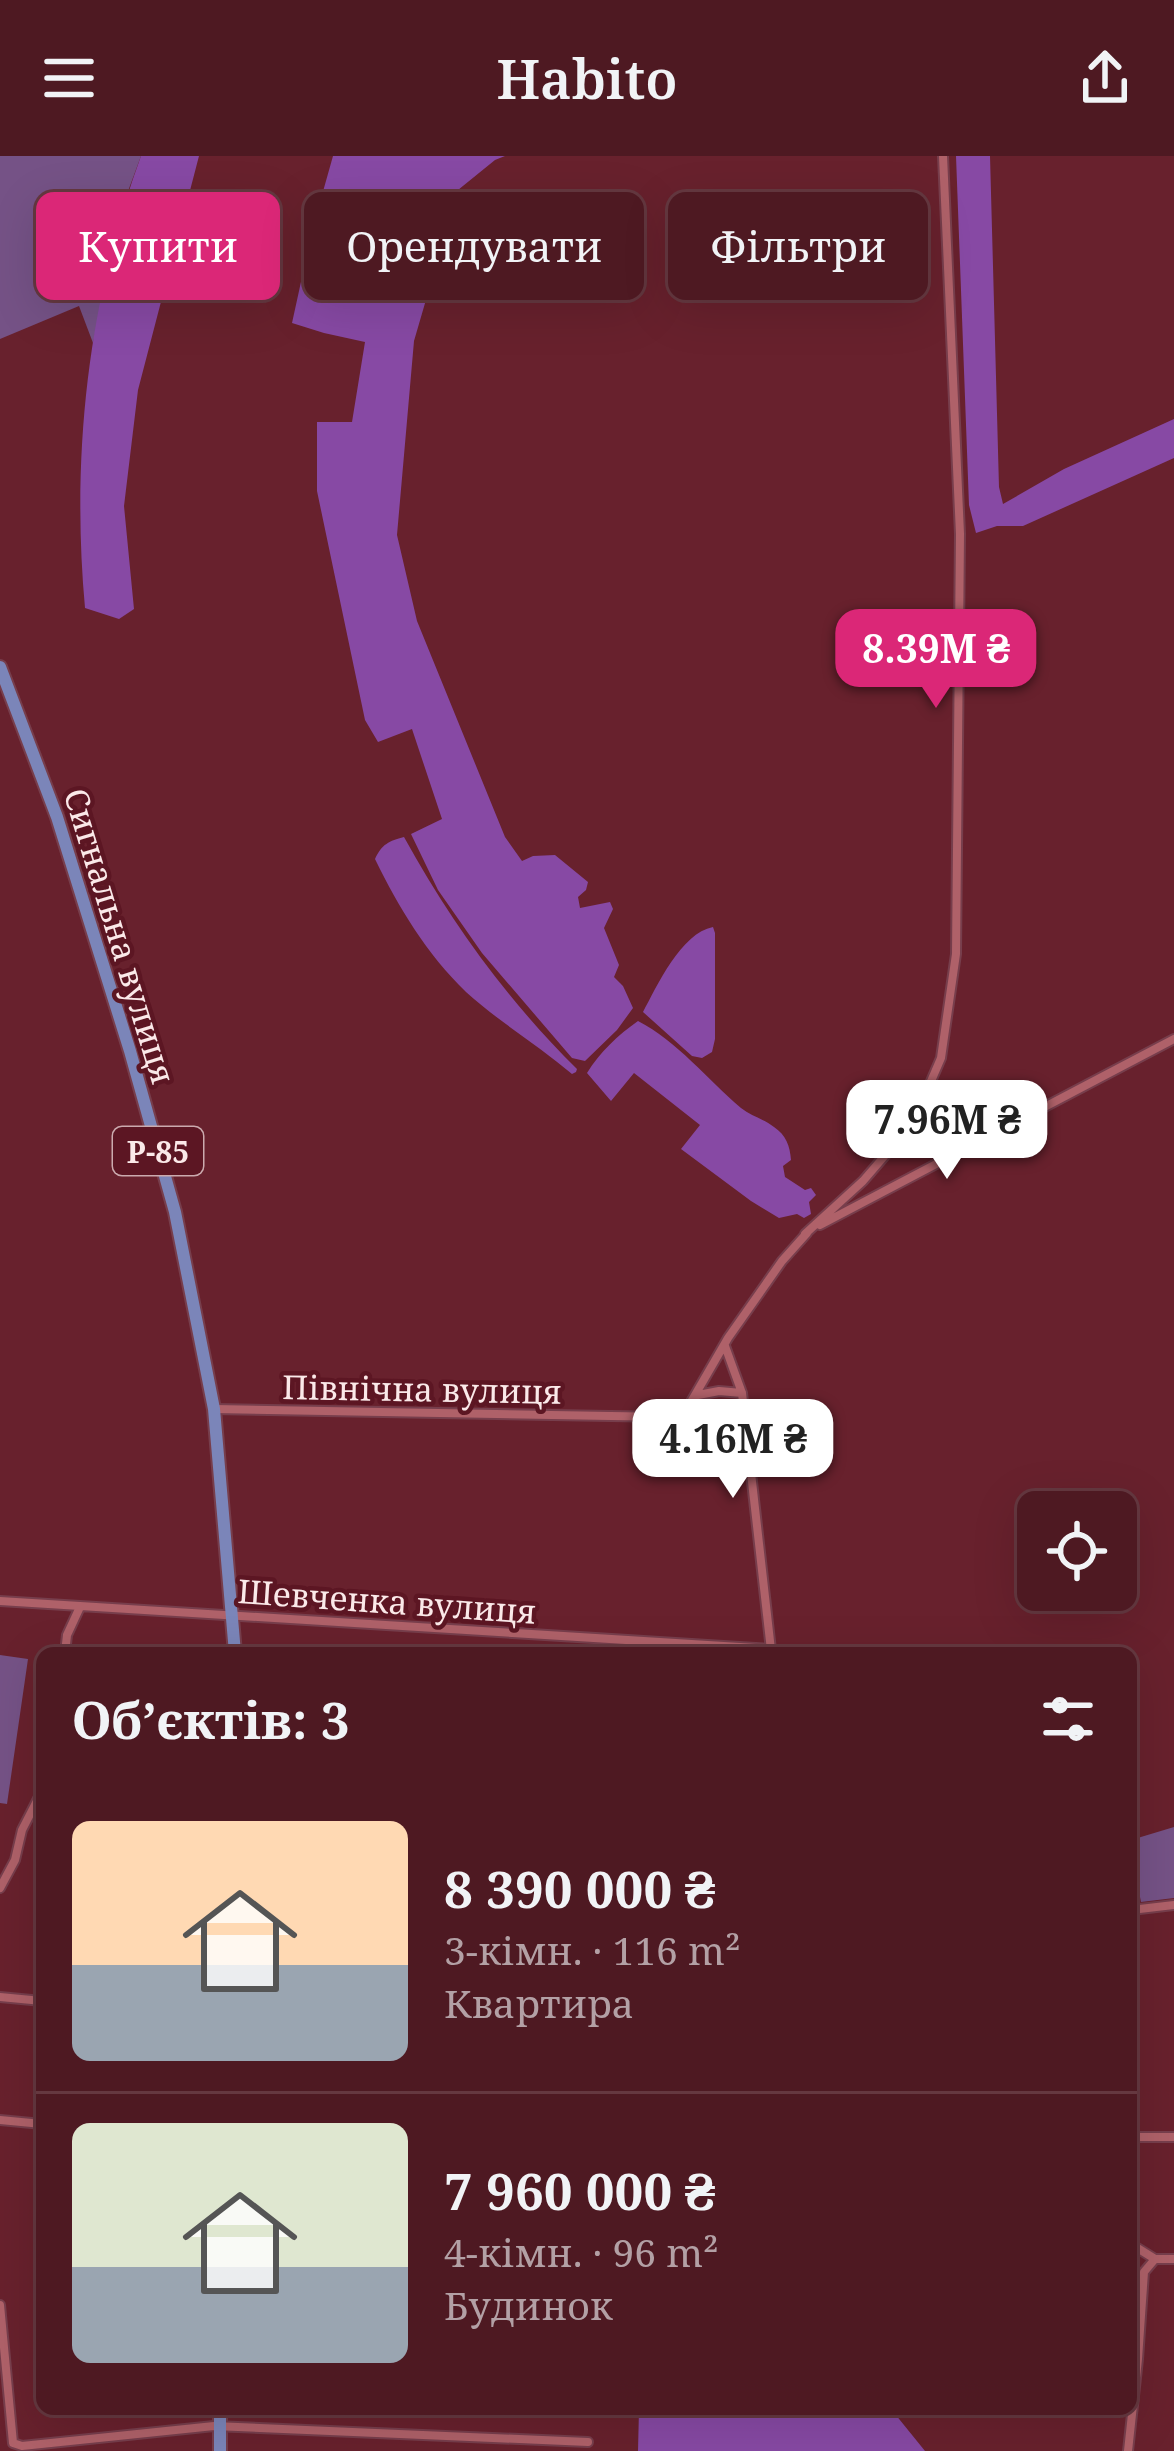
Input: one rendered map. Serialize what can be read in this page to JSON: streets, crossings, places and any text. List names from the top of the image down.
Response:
{
  "streets": {
    "main road": ["Сигнальна вулиця", "Р-85"],
    "street": ["Північна вулиця", "Шевченка вулиця"]
  },
  "crossings": [
    ["Сигнальна вулиця", "Північна вулиця"],
    ["Сигнальна вулиця", "Шевченка вулиця"]
  ],
  "page": {
    "header": "Habito",
    "chip": ["Купити", "Орендувати", "Фільтри"],
    "price": ["8.39M ₴", "7.96M ₴", "4.16M ₴"],
    "heading": "Об’єктів: 3",
    "list": [
      {
        "name": "8 390 000 ₴",
        "note": "3-кімн. · 116 m² · Квартира"
      },
      {
        "name": "7 960 000 ₴",
        "note": "4-кімн. · 96 m² · Будинок"
      }
    ]
  }
}
